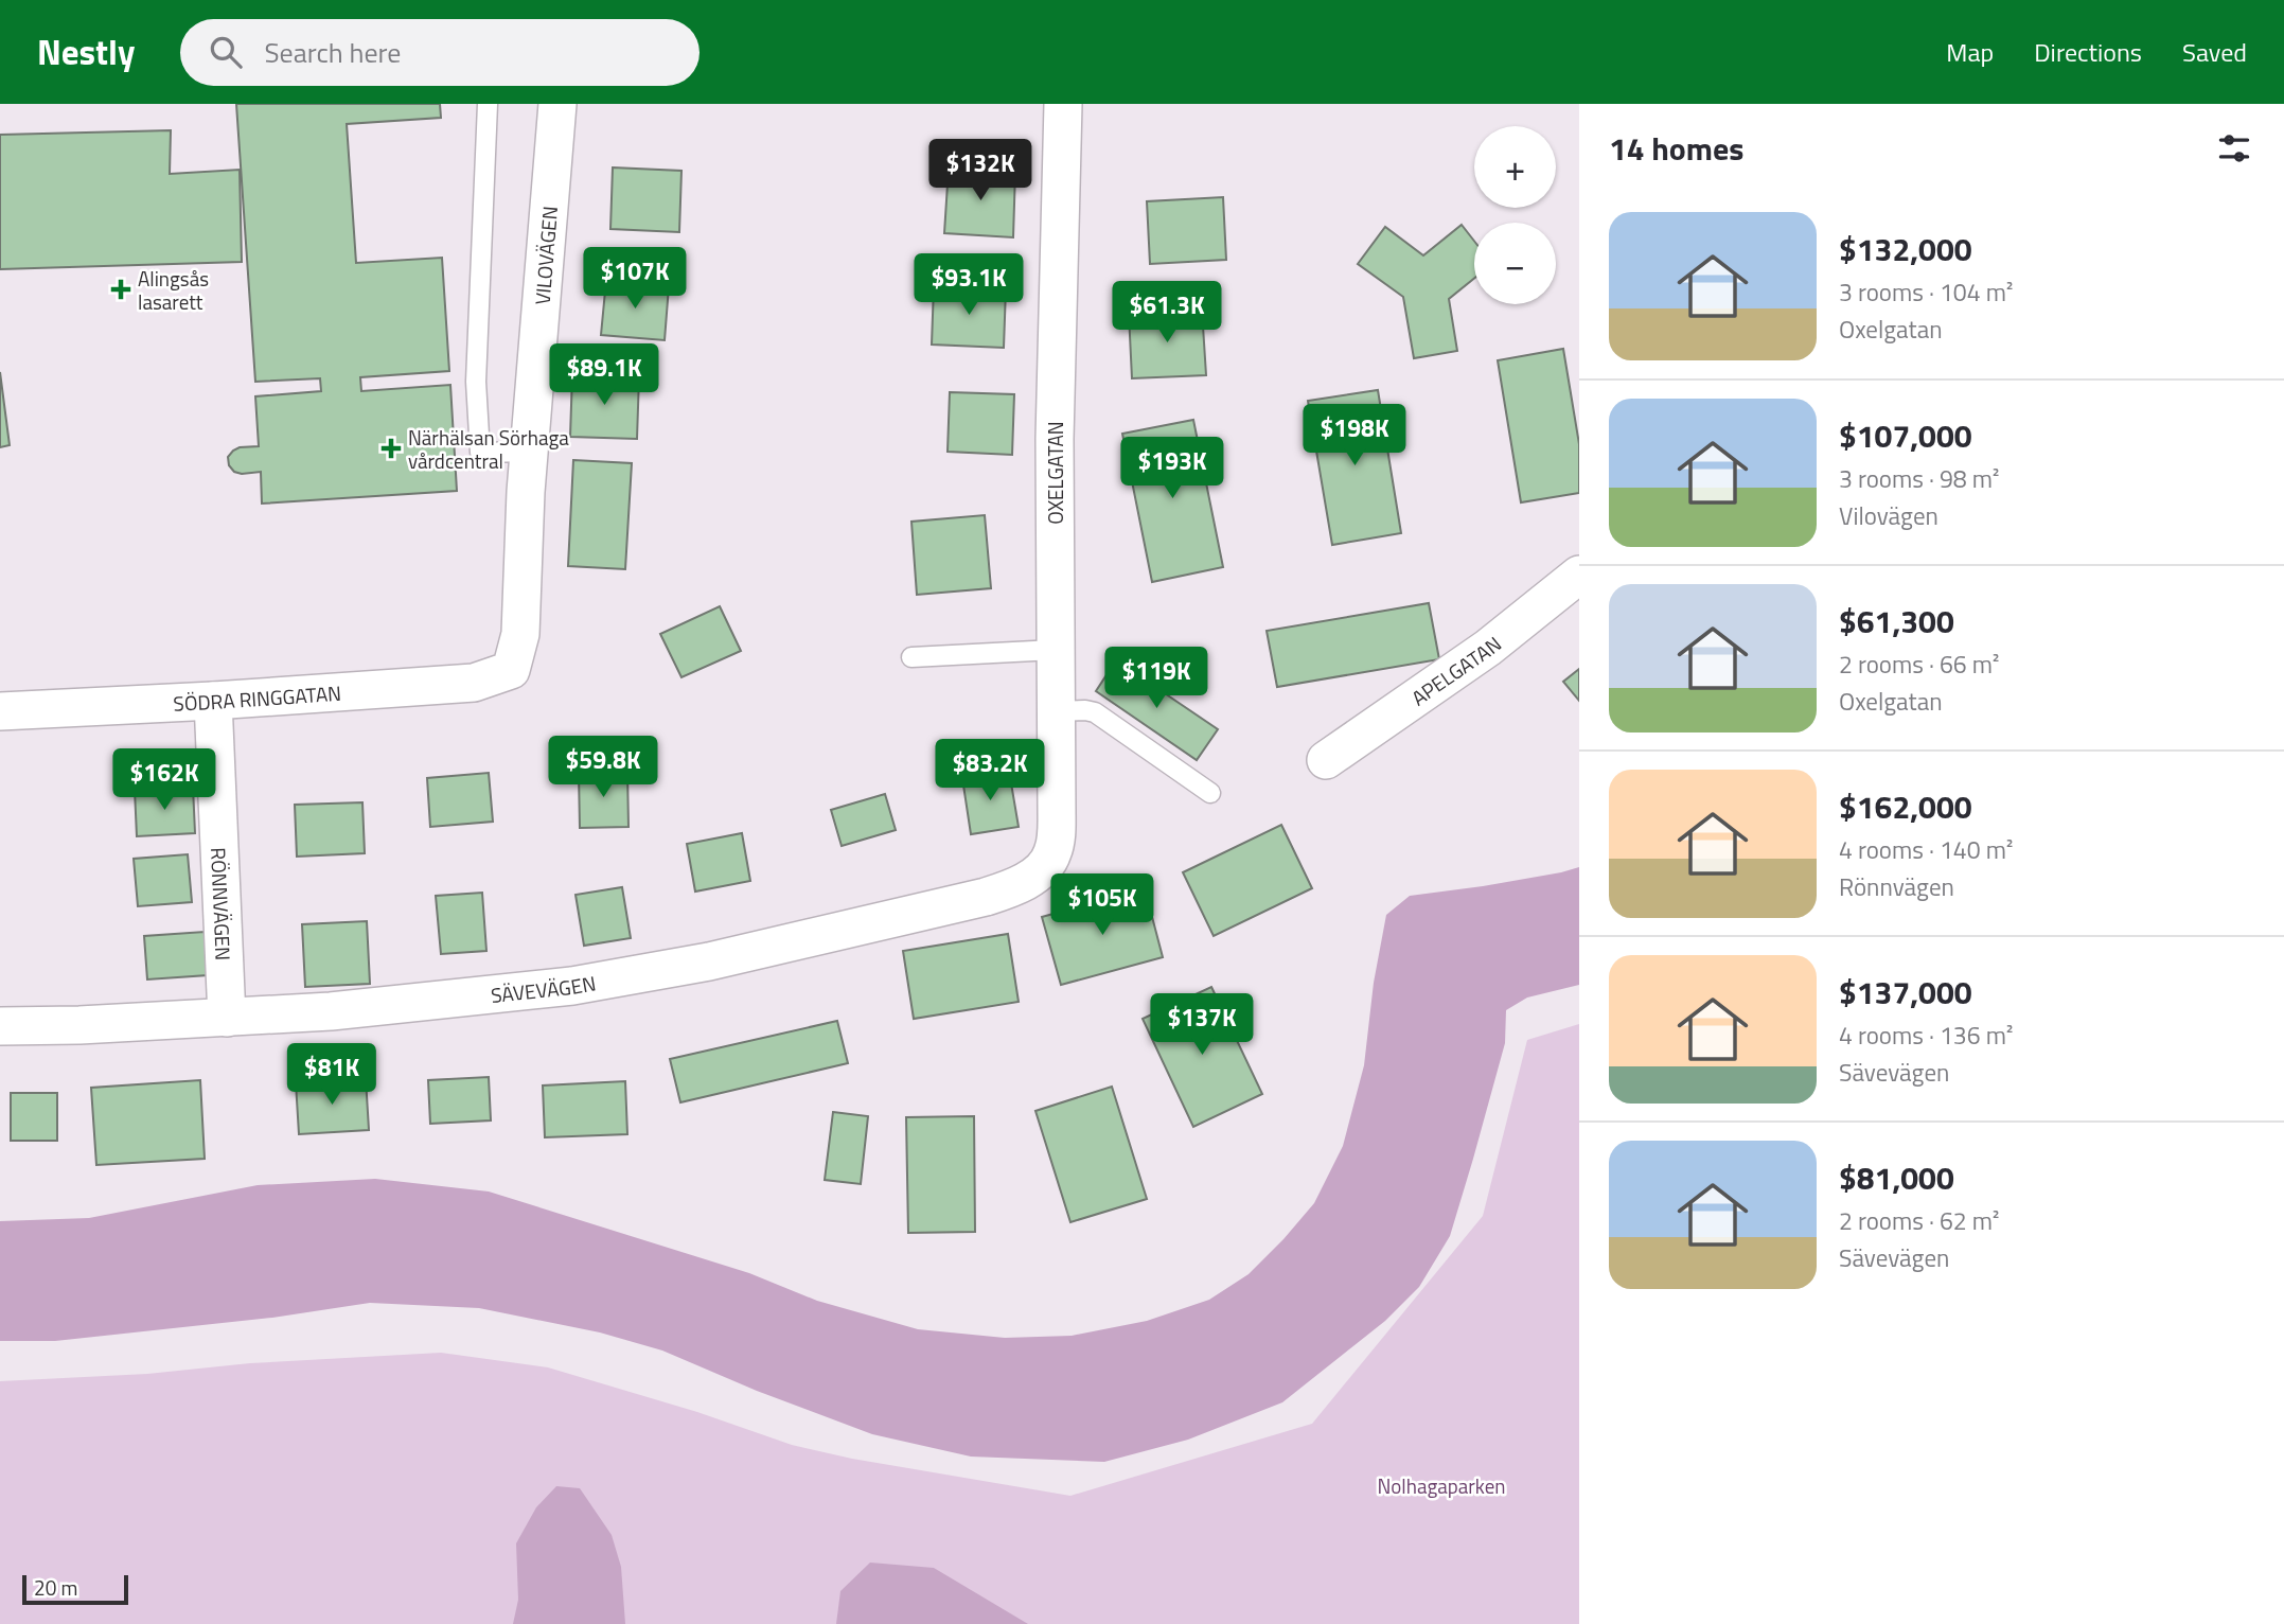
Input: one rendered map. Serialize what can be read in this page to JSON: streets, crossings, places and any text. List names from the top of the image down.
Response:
{
  "streets": {
    "street": [
      "VILOVÄGEN",
      "OXELGATAN",
      "APELGATAN",
      "SÖDRA RINGGATAN",
      "RÖNNVÄGEN",
      "SÄVEVÄGEN"
    ]
  },
  "crossings": [
    ["VILOVÄGEN", "SÖDRA RINGGATAN"],
    ["OXELGATAN", "SÄVEVÄGEN"],
    ["SÖDRA RINGGATAN", "RÖNNVÄGEN"],
    ["RÖNNVÄGEN", "SÄVEVÄGEN"]
  ],
  "parks": ["Nolhagaparken"],
  "places": {
    "health": ["Alingsås lasarett", "Närhälsan Sörhaga vårdcentral"]
  },
  "scale_bar": "20 m",
  "page": {
    "header": "Nestly",
    "search": "Search here",
    "nav": ["Map", "Directions", "Saved"],
    "heading": "14 homes",
    "map_buttons": ["+", "−"],
    "price": [
      "$132K",
      "$107K",
      "$93.1K",
      "$61.3K",
      "$89.1K",
      "$198K",
      "$193K",
      "$119K",
      "$59.8K",
      "$83.2K",
      "$162K",
      "$105K",
      "$137K",
      "$81K"
    ],
    "list": [
      {
        "name": "$132,000",
        "note": "3 rooms · 104 m² · Oxelgatan"
      },
      {
        "name": "$107,000",
        "note": "3 rooms · 98 m² · Vilovägen"
      },
      {
        "name": "$61,300",
        "note": "2 rooms · 66 m² · Oxelgatan"
      },
      {
        "name": "$162,000",
        "note": "4 rooms · 140 m² · Rönnvägen"
      },
      {
        "name": "$137,000",
        "note": "4 rooms · 136 m² · Sävevägen"
      },
      {
        "name": "$81,000",
        "note": "2 rooms · 62 m² · Sävevägen"
      }
    ],
    "scale": "20 m"
  }
}
